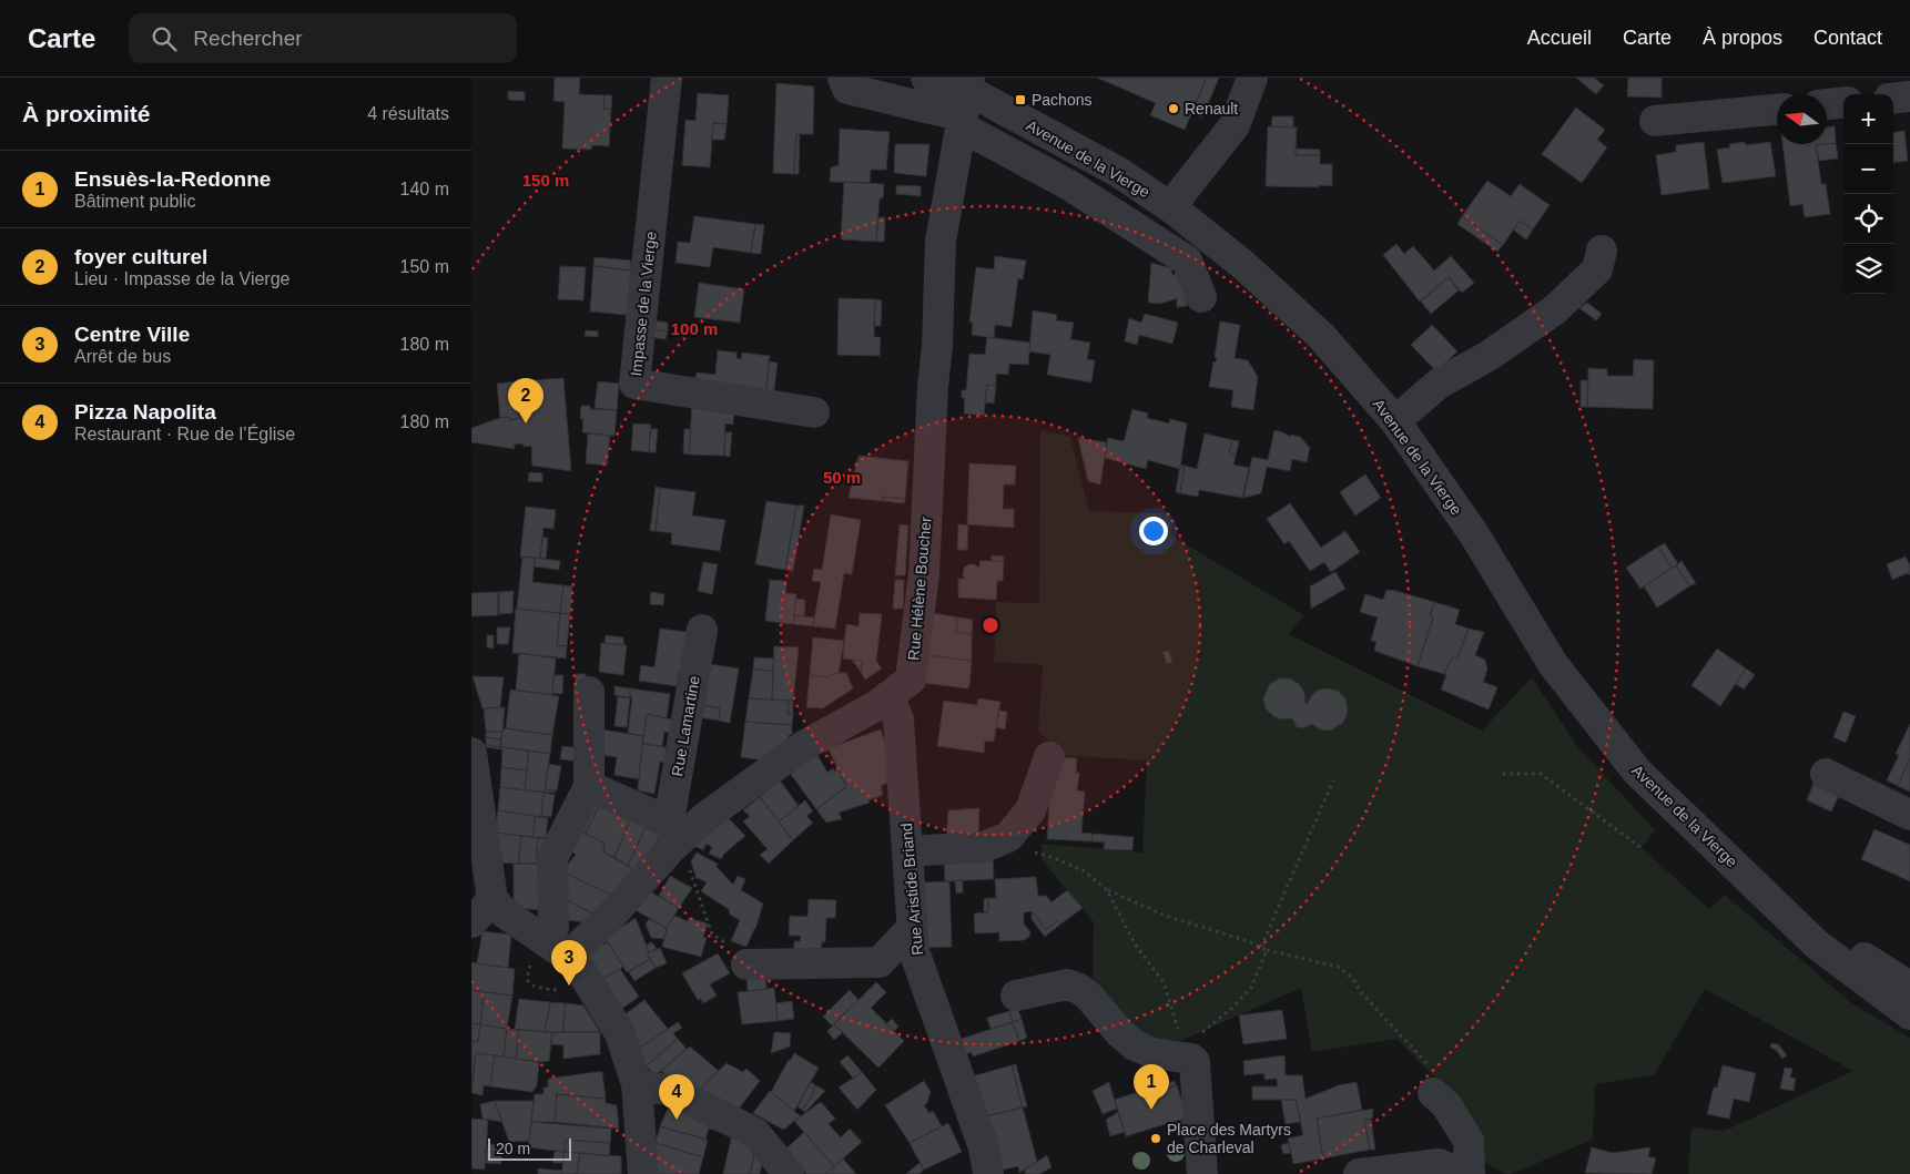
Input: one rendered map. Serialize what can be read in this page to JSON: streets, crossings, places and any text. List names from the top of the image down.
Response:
{
  "streets": {
    "street": [
      "Avenue de la Vierge",
      "Impasse de la Vierge",
      "Rue Hélène Boucher",
      "Rue Lamartine",
      "Rue Aristide Briand"
    ]
  },
  "crossings": [
    ["Avenue de la Vierge", "Rue Hélène Boucher"],
    ["Rue Hélène Boucher", "Rue Lamartine"],
    ["Rue Hélène Boucher", "Rue Aristide Briand"]
  ],
  "places": {
    "transit": ["Pachons"],
    "other": ["Renault", "Place des Martyrs de Charleval"]
  },
  "scale_bar": "20 m",
  "north": "left",
  "page": {
    "header": "Carte",
    "search": "Rechercher",
    "nav": [
      "Accueil",
      "Carte",
      "À propos",
      "Contact"
    ],
    "heading": ["À proximité", "4 résultats"],
    "map_buttons": ["+", "−"],
    "list": [
      {
        "mark": "1",
        "name": "Ensuès-la-Redonne",
        "note": "Bâtiment public",
        "value": "140 m"
      },
      {
        "mark": "2",
        "name": "foyer culturel",
        "note": "Lieu · Impasse de la Vierge",
        "value": "150 m"
      },
      {
        "mark": "3",
        "name": "Centre Ville",
        "note": "Arrêt de bus",
        "value": "180 m"
      },
      {
        "mark": "4",
        "name": "Pizza Napolita",
        "note": "Restaurant · Rue de l’Église",
        "value": "180 m"
      }
    ],
    "pins": [
      "2",
      "3",
      "1",
      "4"
    ],
    "scale": "20 m"
  },
  "rings": ["150 m", "100 m", "50 m"]
}
